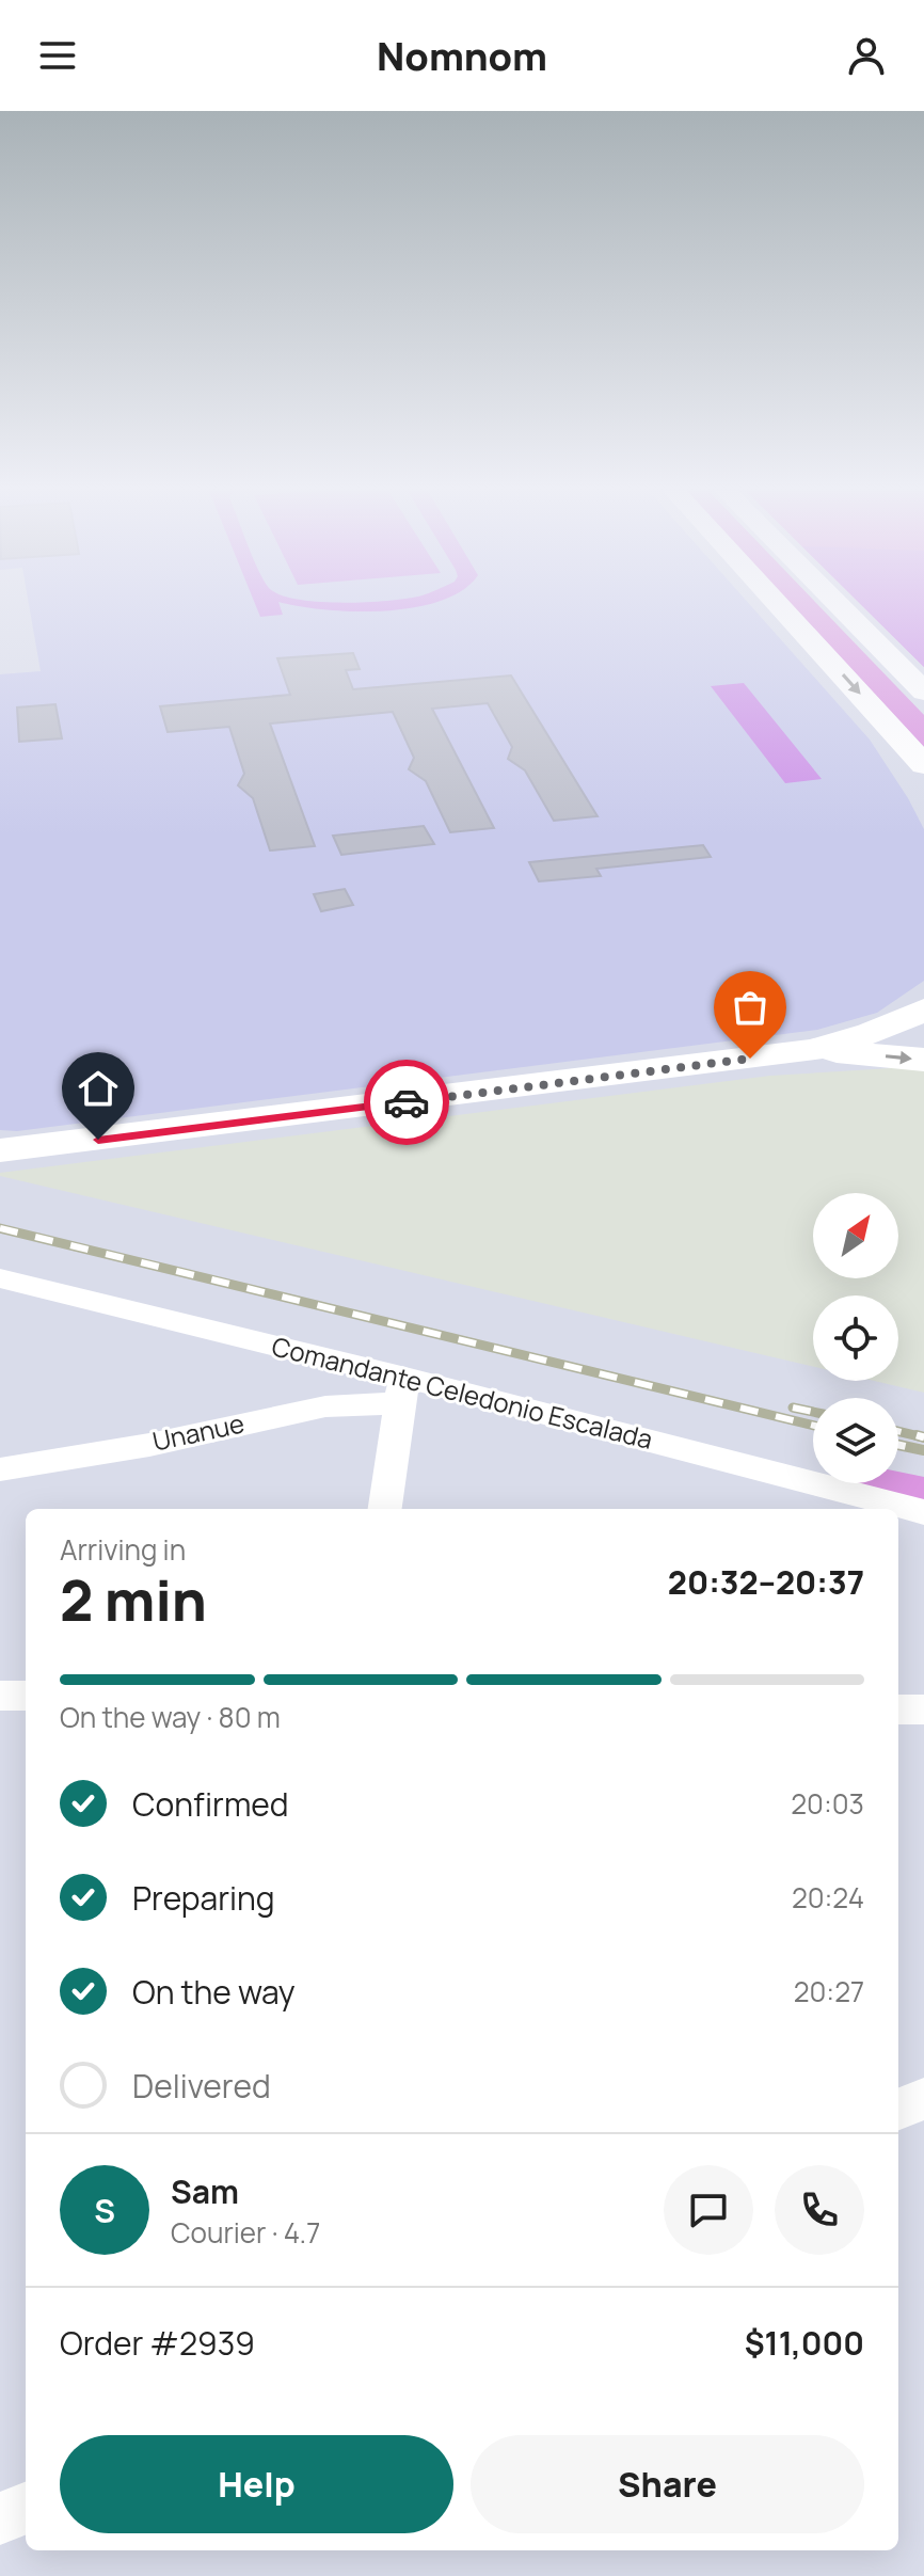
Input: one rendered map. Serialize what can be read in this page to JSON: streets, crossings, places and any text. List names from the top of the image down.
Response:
{
  "streets": {
    "street": ["Comandante Celedonio Escalada", "Unanue"]
  },
  "crossings": [
    ["Comandante Celedonio Escalada", "Unanue"]
  ],
  "north": "top right",
  "page": {
    "header": "Nomnom",
    "heading": ["2 min", "Arriving in", "20:32–20:37"],
    "panel": [
      "Sam",
      "Courier · 4.7",
      "Order #2939",
      "$11,000"
    ],
    "bar": "On the way · 80 m",
    "list": [
      ["Confirmed", "20:03"],
      ["Preparing", "20:24"],
      ["On the way", "20:27"],
      "Delivered"
    ],
    "round": "S",
    "buttons": ["Help", "Share"]
  }
}
